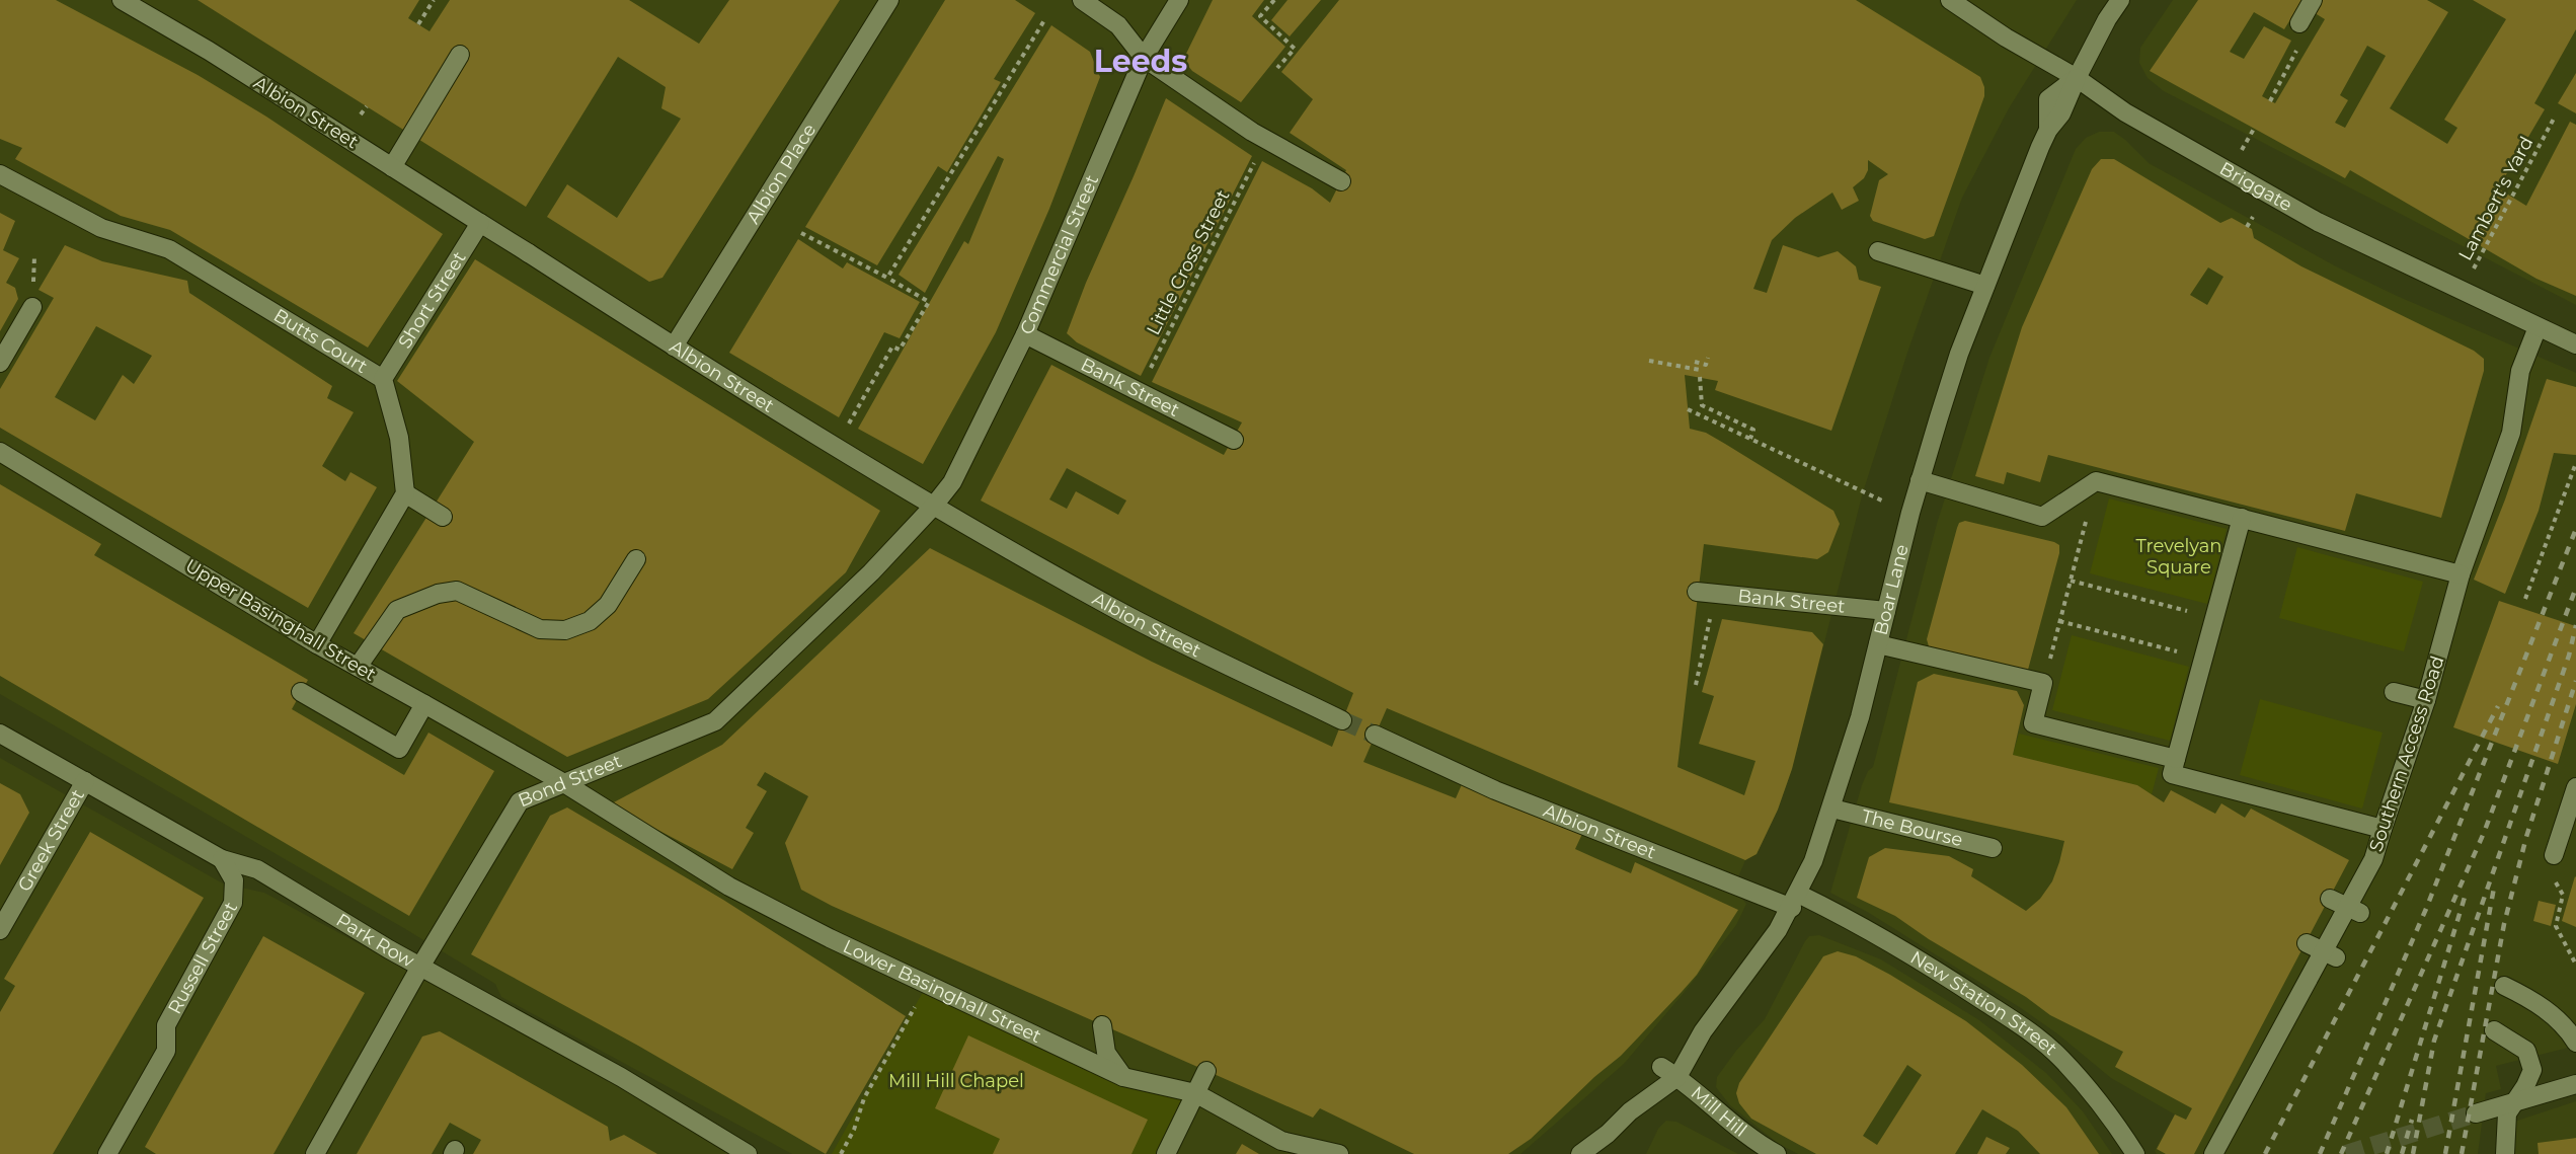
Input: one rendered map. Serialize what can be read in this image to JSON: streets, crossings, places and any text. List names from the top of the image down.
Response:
{
  "streets": {
    "street": [
      "Albion Street",
      "Albion Place",
      "Briggate",
      "Commercial Street",
      "Short Street",
      "Butts Court",
      "Bank Street",
      "Boar Lane",
      "Upper Basinghall Street",
      "Southern Access Road",
      "Bond Street",
      "The Bourse",
      "Greek Street",
      "Park Row",
      "Russell Street",
      "Lower Basinghall Street",
      "New Station Street",
      "Mill Hill"
    ],
    "path": ["Lambert's Yard", "Little Cross Street"]
  },
  "crossings": [
    ["Albion Street", "Albion Place"],
    ["Albion Street", "Commercial Street"],
    ["Albion Street", "Short Street"],
    ["Albion Street", "Boar Lane"],
    ["Albion Street", "Bond Street"],
    ["Albion Street", "New Station Street"],
    ["Briggate", "Lambert's Yard"],
    ["Briggate", "Boar Lane"],
    ["Briggate", "Southern Access Road"],
    ["Commercial Street", "Bank Street"],
    ["Commercial Street", "Bond Street"],
    ["Short Street", "Butts Court"],
    ["Bank Street", "Boar Lane"],
    ["Boar Lane", "The Bourse"],
    ["Boar Lane", "New Station Street"],
    ["Boar Lane", "Mill Hill"],
    ["Upper Basinghall Street", "Bond Street"],
    ["Upper Basinghall Street", "Lower Basinghall Street"],
    ["Bond Street", "Park Row"],
    ["Bond Street", "Lower Basinghall Street"],
    ["Greek Street", "Park Row"],
    ["Park Row", "Russell Street"]
  ],
  "districts": ["Leeds"],
  "parks": ["Trevelyan Square", "Mill Hill Chapel"]
}
